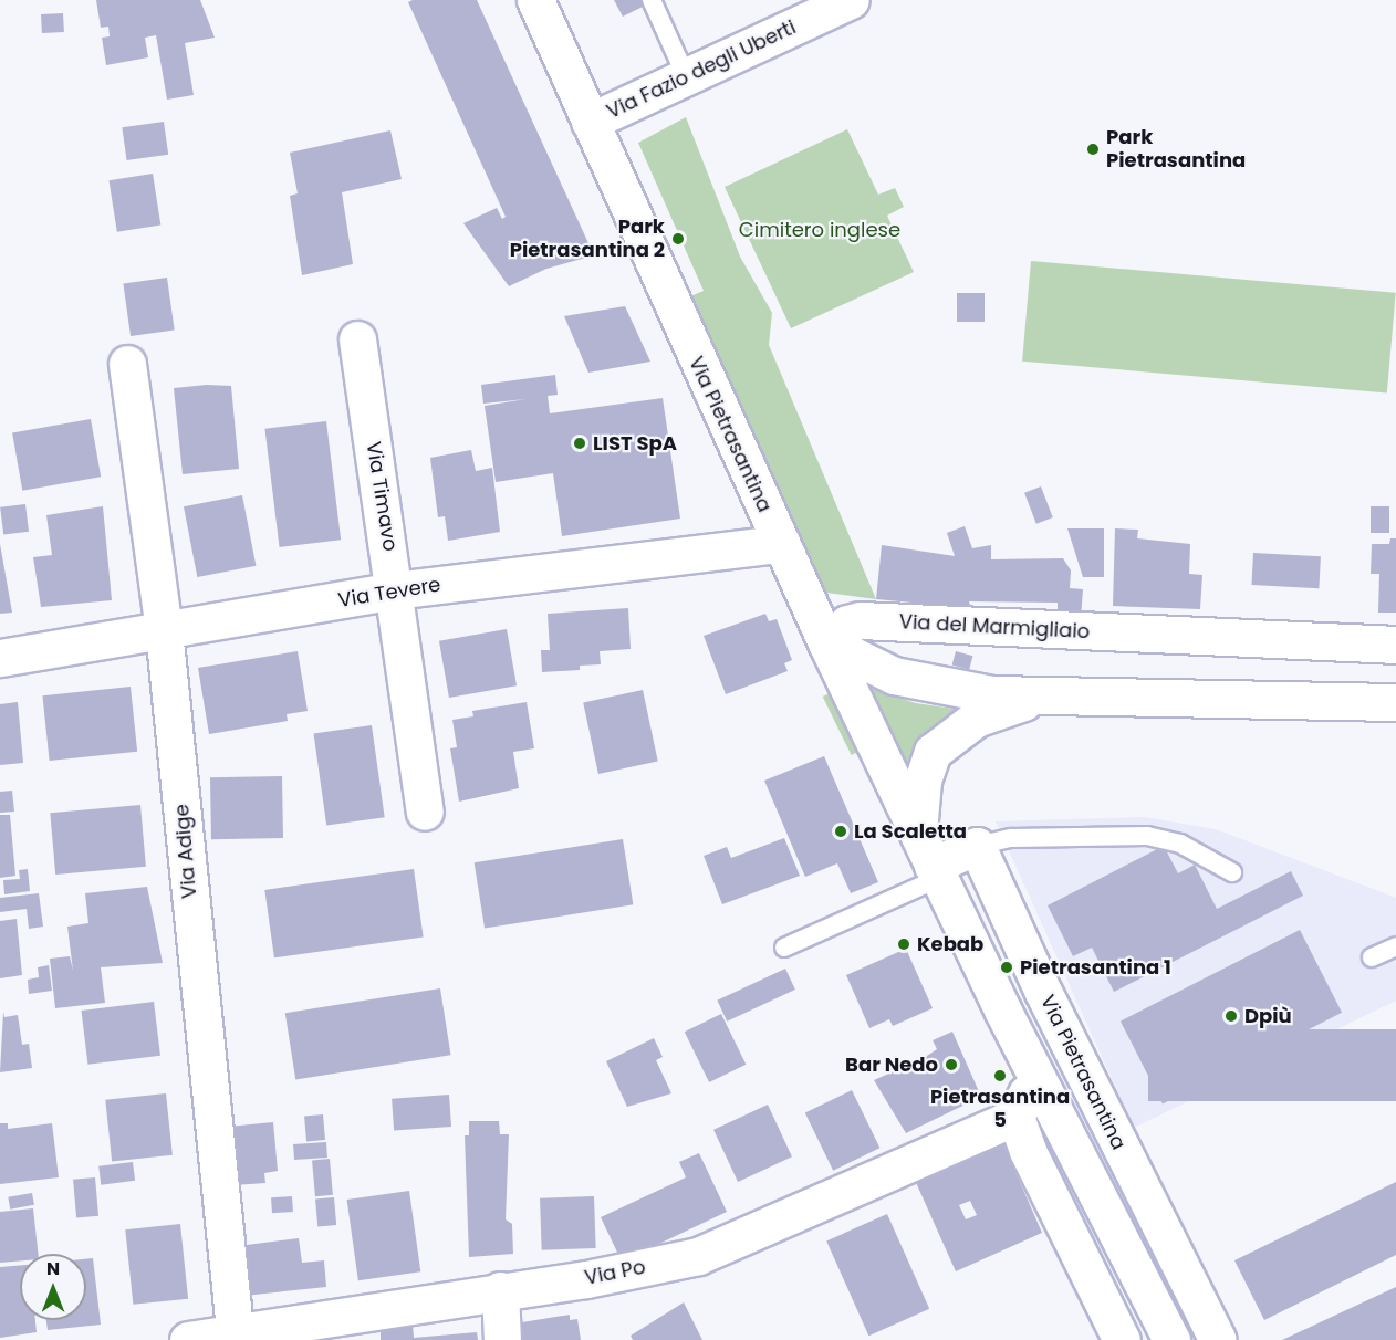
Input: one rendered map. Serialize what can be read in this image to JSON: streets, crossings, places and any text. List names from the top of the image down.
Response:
{
  "streets": {
    "street": [
      "Via Fazio degli Uberti",
      "Via Pietrasantina",
      "Via Timavo",
      "Via Tevere",
      "Via del Marmigliaio",
      "Via Adige",
      "Via Po"
    ]
  },
  "crossings": [
    ["Via Fazio degli Uberti", "Via Pietrasantina"],
    ["Via Pietrasantina", "Via Tevere"],
    ["Via Pietrasantina", "Via del Marmigliaio"],
    ["Via Timavo", "Via Tevere"],
    ["Via Tevere", "Via Adige"],
    ["Via Adige", "Via Po"]
  ],
  "parks": ["Cimitero inglese"],
  "places": [
    "Park Pietrasantina",
    "Park Pietrasantina 2",
    "LIST SpA",
    "La Scaletta",
    "Kebab",
    "Pietrasantina 1",
    "Dpiù",
    "Bar Nedo",
    "Pietrasantina 5"
  ],
  "north": "top"
}
